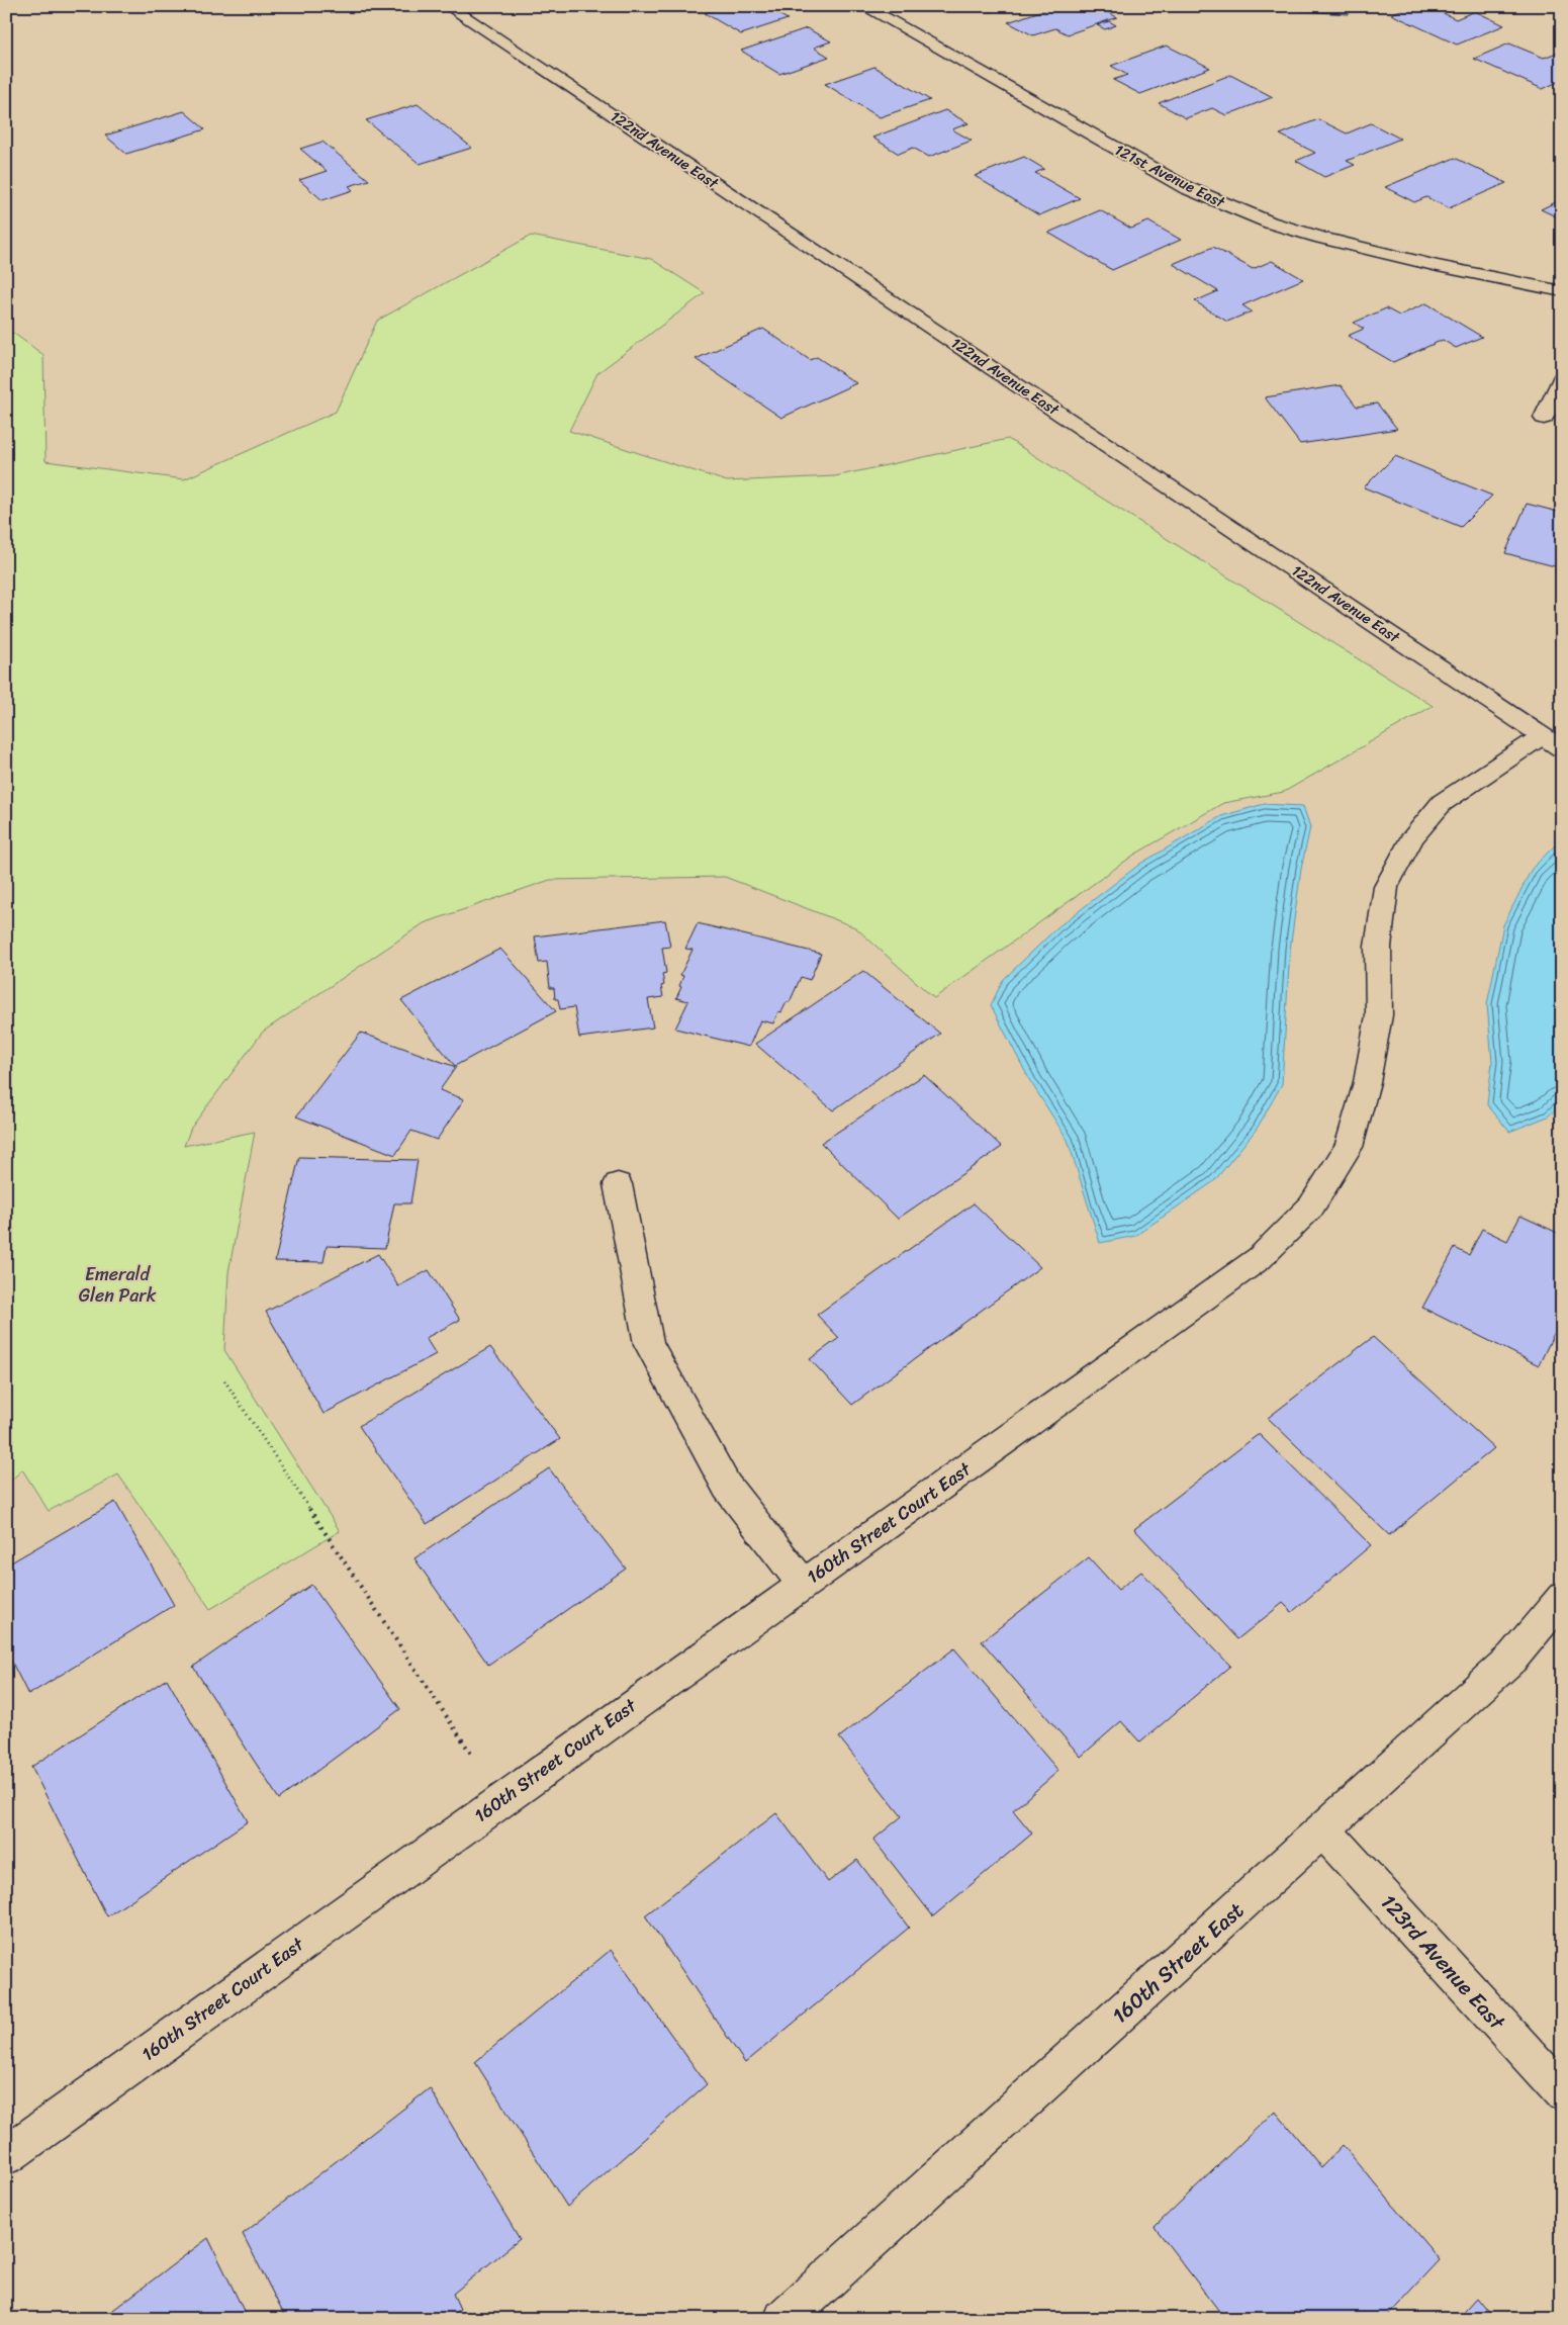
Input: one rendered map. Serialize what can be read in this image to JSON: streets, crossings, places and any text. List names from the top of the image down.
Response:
{
  "streets": {
    "street": [
      "122nd Avenue East",
      "121st Avenue East",
      "160th Street Court East",
      "123rd Avenue East",
      "160th Street East"
    ]
  },
  "crossings": [
    ["122nd Avenue East", "160th Street Court East"],
    ["123rd Avenue East", "160th Street East"]
  ],
  "parks": ["Emerald Glen Park"]
}
